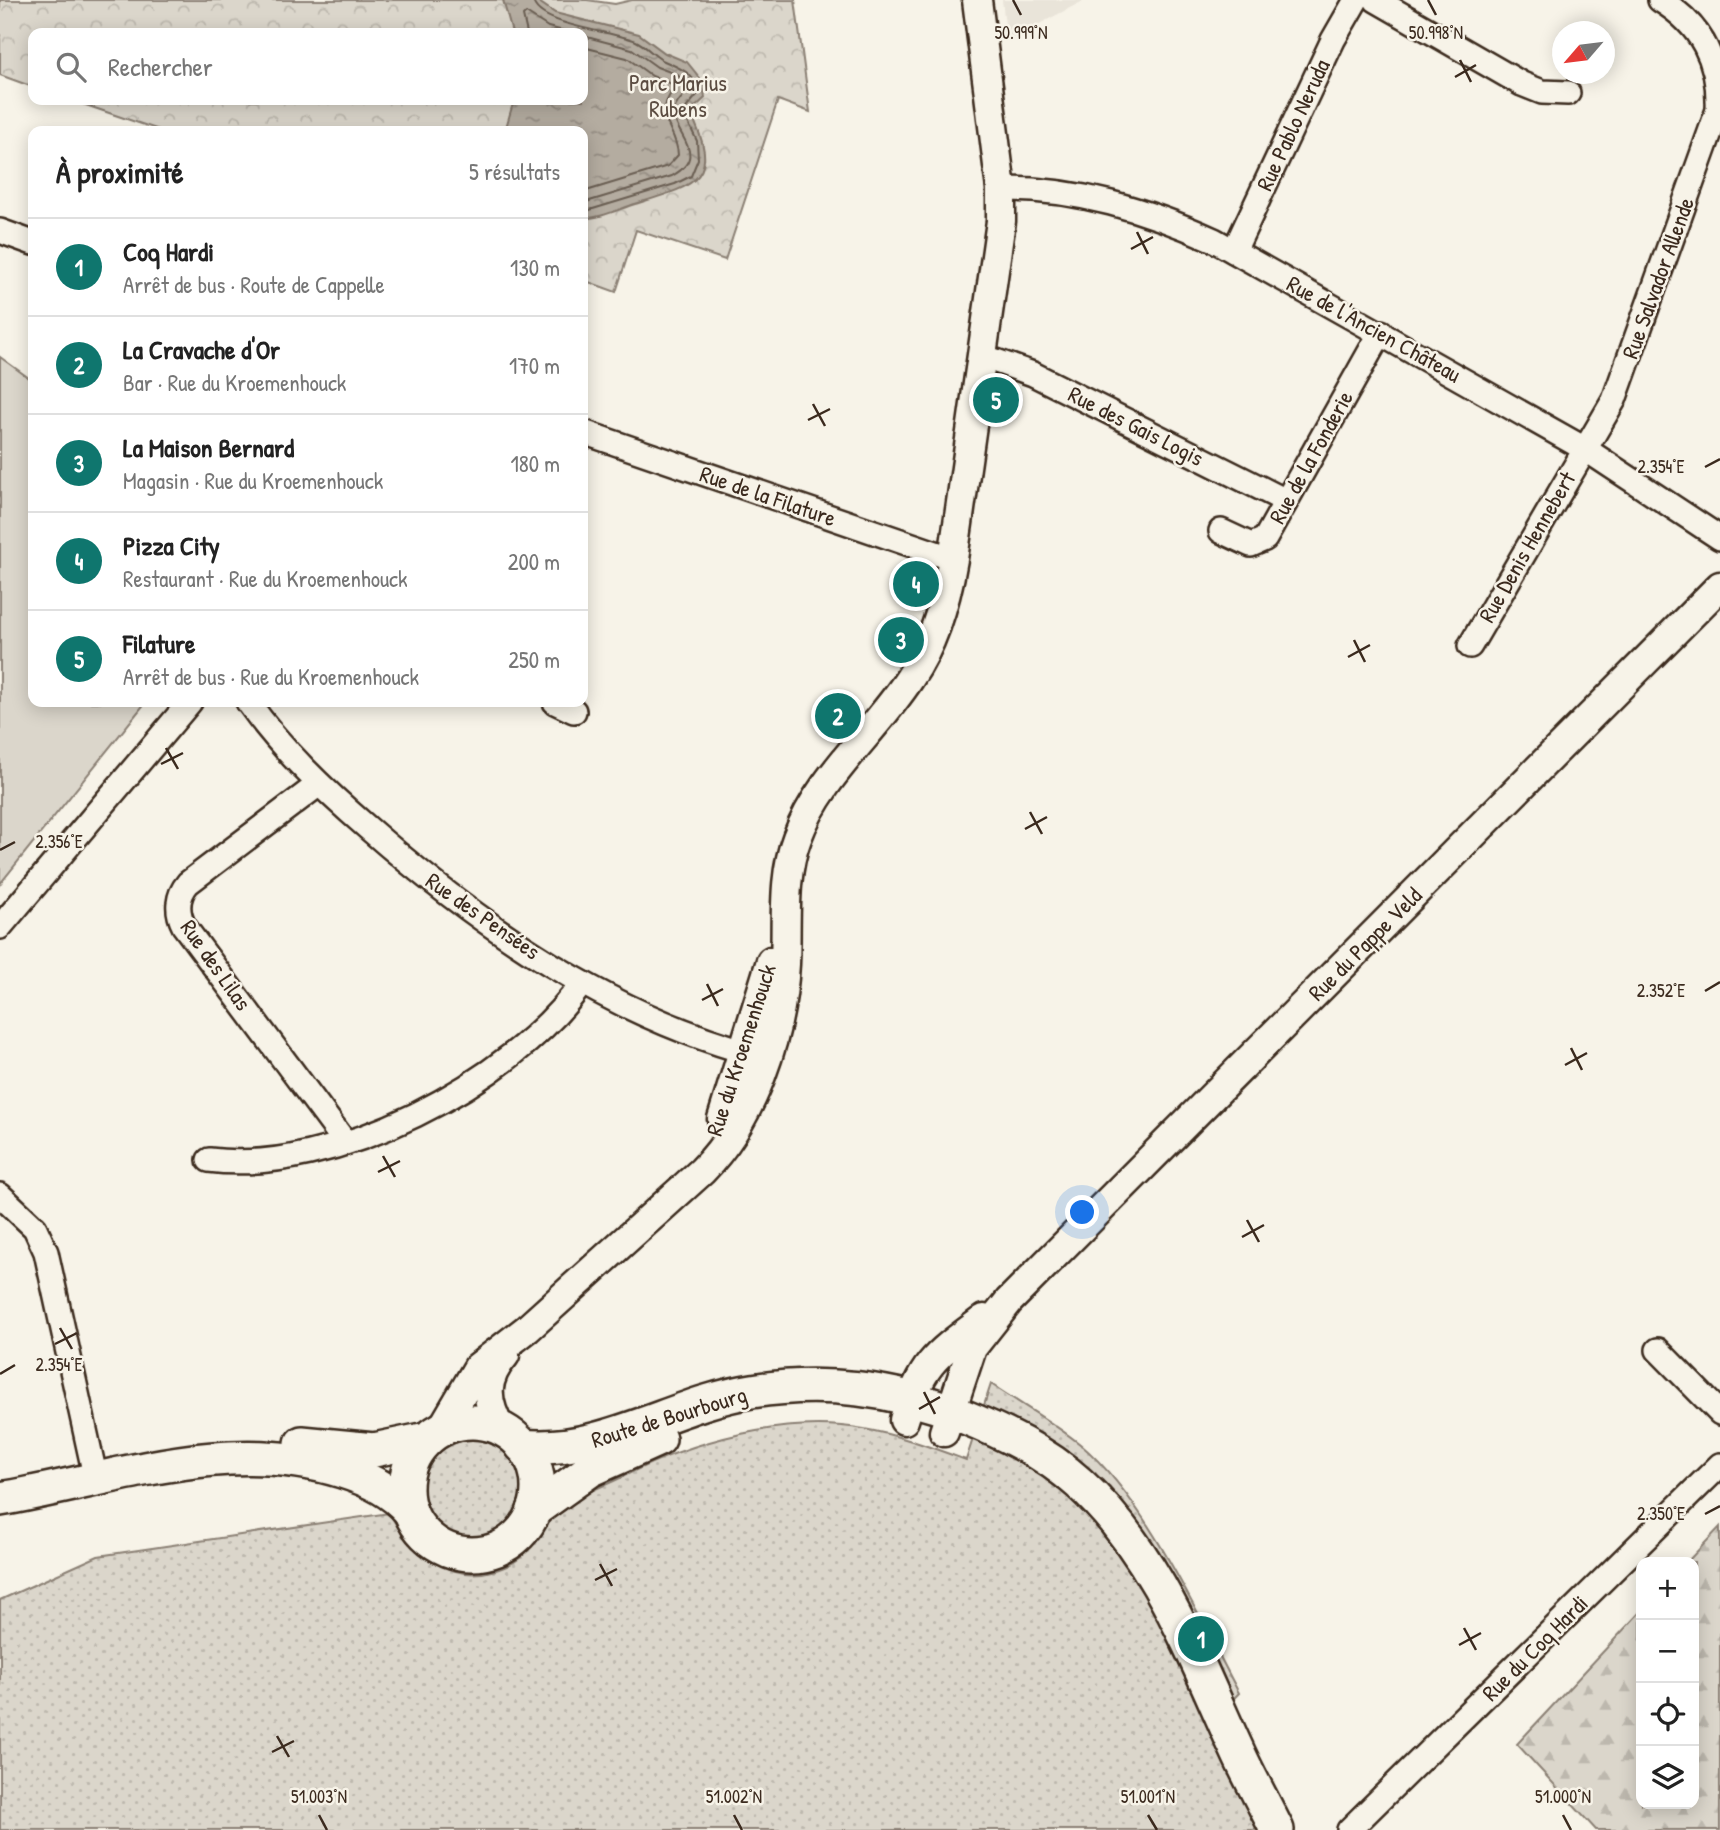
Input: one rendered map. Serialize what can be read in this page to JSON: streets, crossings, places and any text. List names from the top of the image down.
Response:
{
  "streets": {
    "main road": ["Route de Bourbourg"],
    "street": [
      "Rue Pablo Neruda",
      "Rue Salvador Allende",
      "Rue de l'Ancien Château",
      "Rue des Gais Logis",
      "Rue de la Fonderie",
      "Rue de la Filature",
      "Rue Denis Hennebert",
      "Rue des Pensées",
      "Rue du Pappe Veld",
      "Rue des Lilas",
      "Rue du Kroemenhouck",
      "Rue du Coq Hardi"
    ]
  },
  "crossings": [
    ["Rue Pablo Neruda", "Rue de l'Ancien Château"],
    ["Rue Salvador Allende", "Rue de l'Ancien Château"],
    ["Rue Salvador Allende", "Rue Denis Hennebert"],
    ["Rue de l'Ancien Château", "Rue de la Fonderie"],
    ["Rue de l'Ancien Château", "Rue Denis Hennebert"],
    ["Rue de l'Ancien Château", "Rue du Kroemenhouck"],
    ["Rue des Gais Logis", "Rue de la Fonderie"],
    ["Rue des Gais Logis", "Rue du Kroemenhouck"],
    ["Rue de la Filature", "Rue du Kroemenhouck"],
    ["Rue des Pensées", "Rue des Lilas"],
    ["Rue des Pensées", "Rue du Kroemenhouck"],
    ["Rue du Pappe Veld", "Route de Bourbourg"],
    ["Rue du Kroemenhouck", "Route de Bourbourg"]
  ],
  "parks": ["Parc Marius Rubens"],
  "north": "bottom left",
  "page": {
    "search": "Rechercher",
    "heading": ["À proximité", "5 résultats"],
    "list": [
      {
        "mark": "1",
        "name": "Coq Hardi",
        "note": "Arrêt de bus · Route de Cappelle",
        "value": "130 m"
      },
      {
        "mark": "2",
        "name": "La Cravache d'Or",
        "note": "Bar · Rue du Kroemenhouck",
        "value": "170 m"
      },
      {
        "mark": "3",
        "name": "La Maison Bernard",
        "note": "Magasin · Rue du Kroemenhouck",
        "value": "180 m"
      },
      {
        "mark": "4",
        "name": "Pizza City",
        "note": "Restaurant · Rue du Kroemenhouck",
        "value": "200 m"
      },
      {
        "mark": "5",
        "name": "Filature",
        "note": "Arrêt de bus · Rue du Kroemenhouck",
        "value": "250 m"
      }
    ],
    "pins": [
      "5",
      "4",
      "3",
      "2",
      "1"
    ],
    "map_buttons": ["+", "−"]
  },
  "coordinates": [
    "50.999°N",
    "50.998°N",
    "2.354°E",
    "2.356°E",
    "2.352°E",
    "2.350°E",
    "51.003°N",
    "51.002°N",
    "51.001°N",
    "51.000°N"
  ]
}
